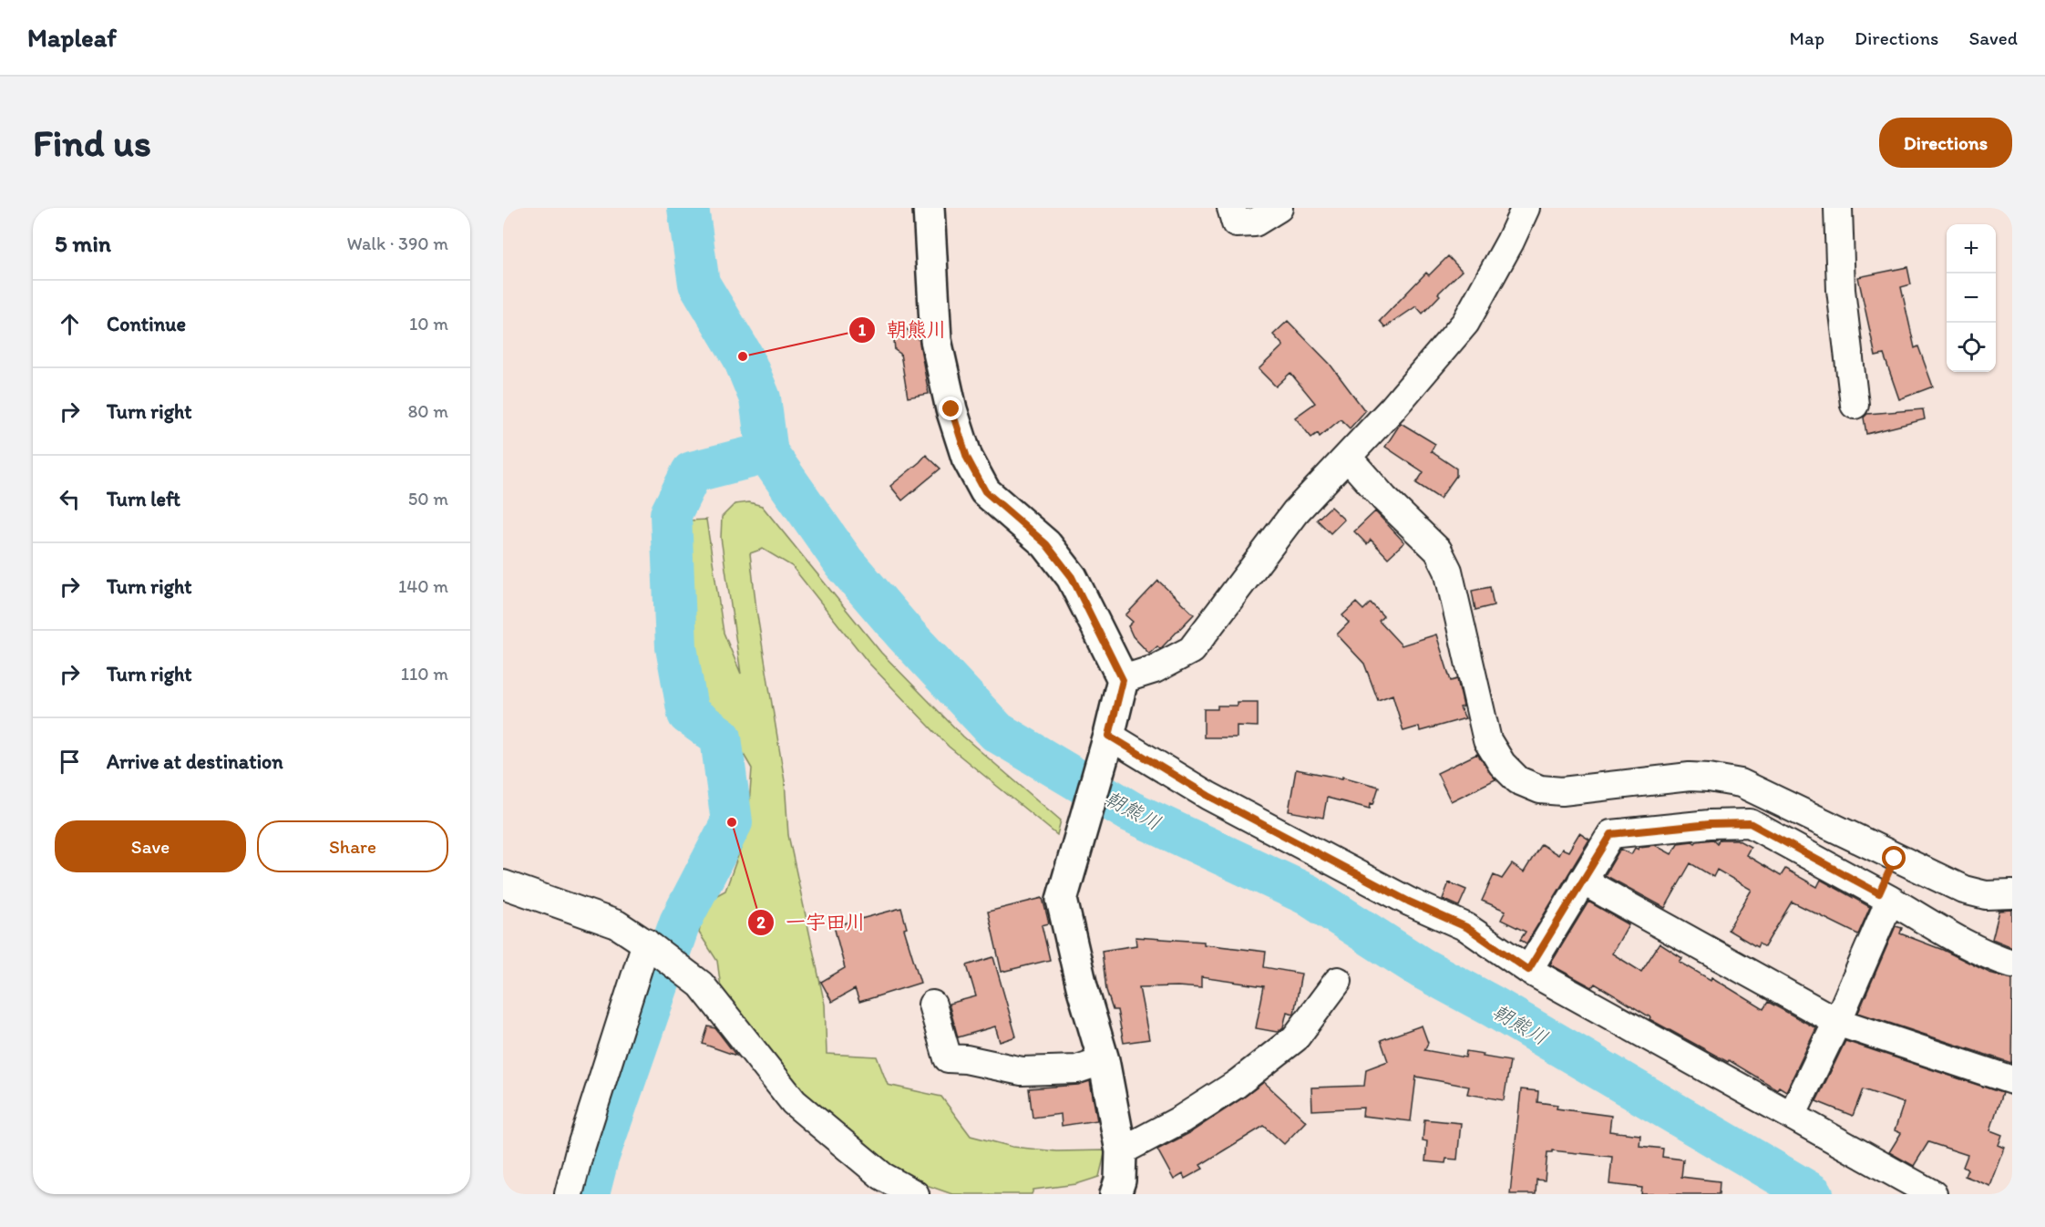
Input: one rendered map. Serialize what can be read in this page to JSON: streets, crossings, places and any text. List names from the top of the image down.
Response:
{
  "water": ["朝熊川"],
  "places": ["朝熊川", "一宇田川"],
  "page": {
    "header": "Mapleaf",
    "nav": ["Map", "Directions", "Saved"],
    "buttons": [
      "Directions",
      ["Save", "Share"]
    ],
    "title": "Find us",
    "heading": ["5 min", "Walk · 390 m"],
    "map_buttons": ["+", "−"],
    "list": [
      ["Continue", "10 m"],
      ["Turn right", "80 m"],
      ["Turn left", "50 m"],
      ["Turn right", "140 m"],
      ["Turn right", "110 m"],
      "Arrive at destination"
    ]
  }
}
